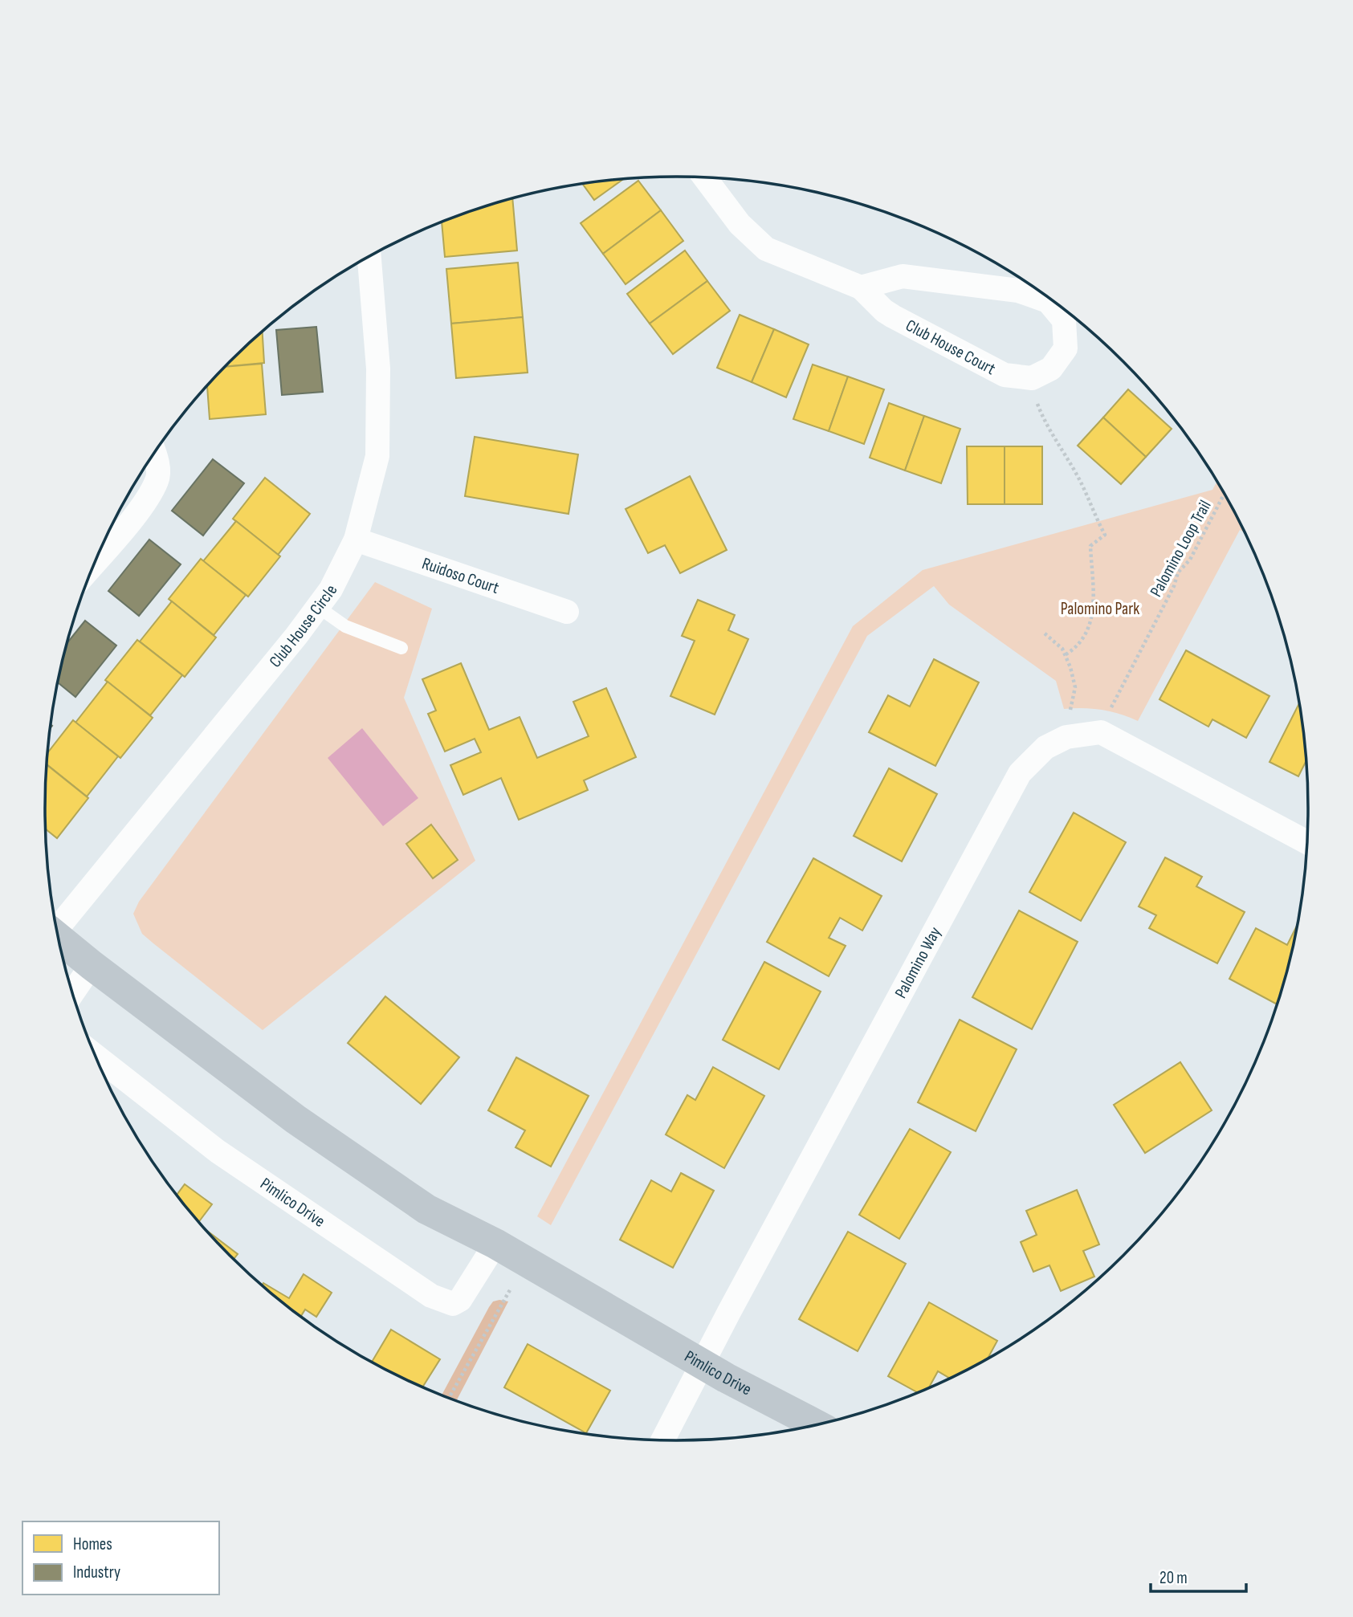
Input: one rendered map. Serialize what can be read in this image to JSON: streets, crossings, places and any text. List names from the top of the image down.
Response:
{
  "streets": {
    "street": [
      "Club House Court",
      "Ruidoso Court",
      "Club House Circle",
      "Palomino Way",
      "Pimlico Drive"
    ],
    "path": ["Palomino Loop Trail"]
  },
  "crossings": [
    ["Ruidoso Court", "Club House Circle"],
    ["Palomino Way", "Pimlico Drive"]
  ],
  "parks": ["Palomino Park"],
  "legend": ["Homes", "Industry"],
  "scale_bar": "20 m"
}
